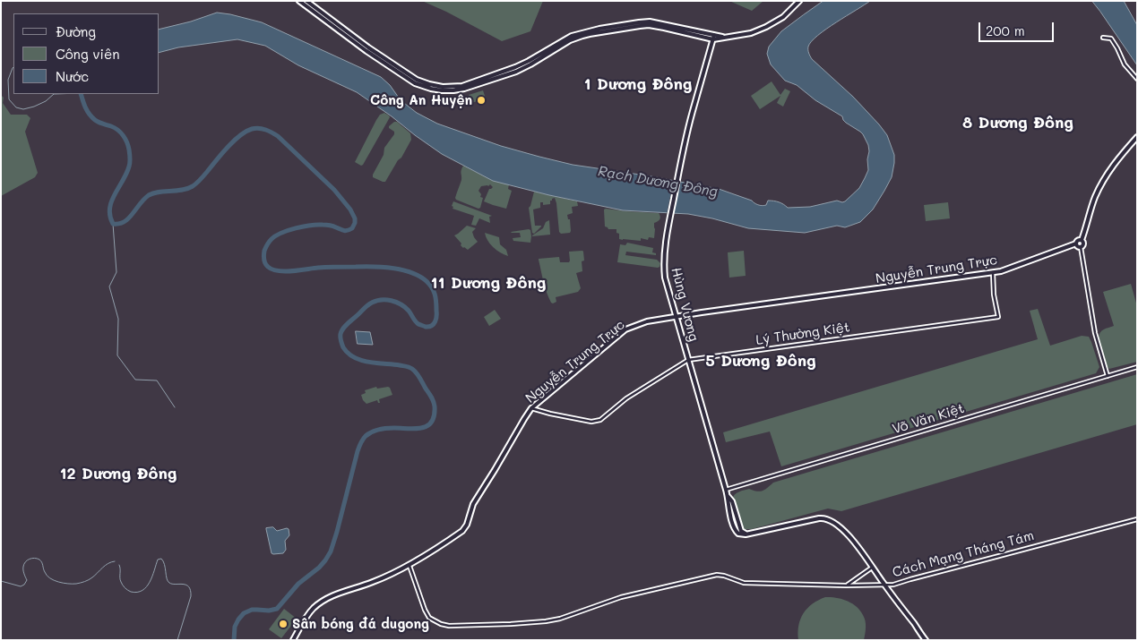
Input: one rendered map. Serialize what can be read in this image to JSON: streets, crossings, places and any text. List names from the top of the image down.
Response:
{
  "streets": {
    "main road": ["Nguyễn Trung Trực", "Hùng Vương"],
    "street": ["Lý Thường Kiệt", "Võ Văn Kiệt", "Cách Mạng Tháng Tám"]
  },
  "crossings": [
    ["Nguyễn Trung Trực", "Hùng Vương"],
    ["Nguyễn Trung Trực", "Lý Thường Kiệt"],
    ["Nguyễn Trung Trực", "Cách Mạng Tháng Tám"],
    ["Hùng Vương", "Lý Thường Kiệt"],
    ["Hùng Vương", "Võ Văn Kiệt"],
    ["Hùng Vương", "Cách Mạng Tháng Tám"]
  ],
  "districts": [
    "1 Dương Đông",
    "8 Dương Đông",
    "11 Dương Đông",
    "5 Dương Đông",
    "12 Dương Đông"
  ],
  "water": ["Rạch Dương Đông"],
  "places": ["Công An Huyện", "Sân bóng đá dugong"],
  "legend": ["Đường", "Công viên", "Nước"],
  "scale_bar": "200 m"
}
